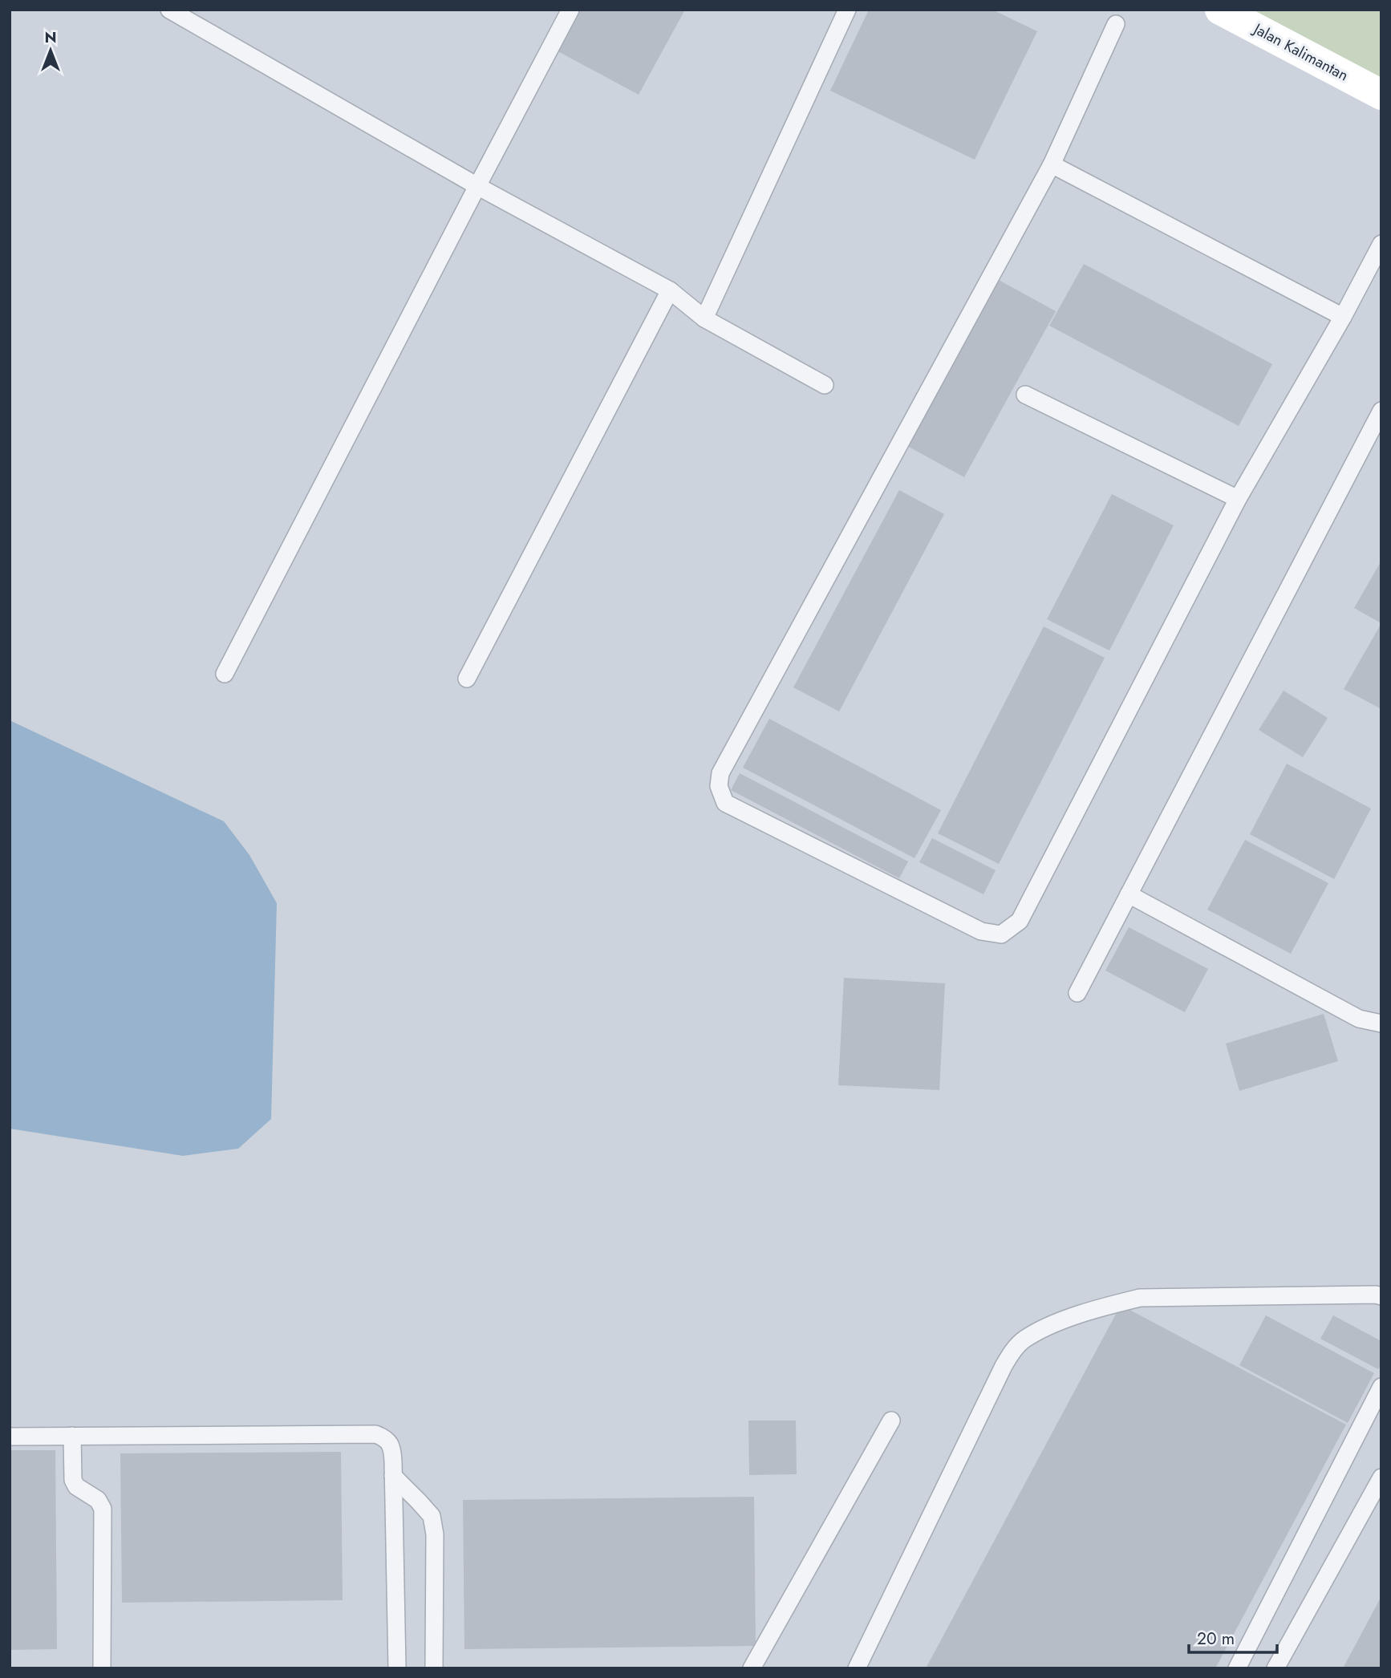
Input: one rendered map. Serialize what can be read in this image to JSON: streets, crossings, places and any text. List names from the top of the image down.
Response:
{
  "streets": {
    "street": ["Jalan Kalimantan"]
  },
  "scale_bar": "20 m",
  "north": "top"
}
